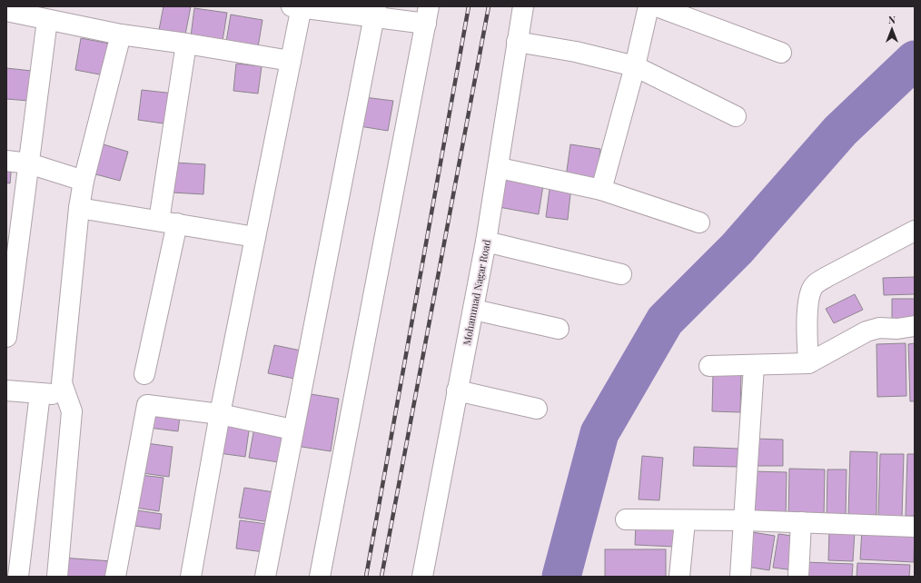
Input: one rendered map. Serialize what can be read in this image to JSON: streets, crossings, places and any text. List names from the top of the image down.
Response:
{
  "streets": {
    "street": ["Mohammad Nagar Road"]
  },
  "north": "top"
}
